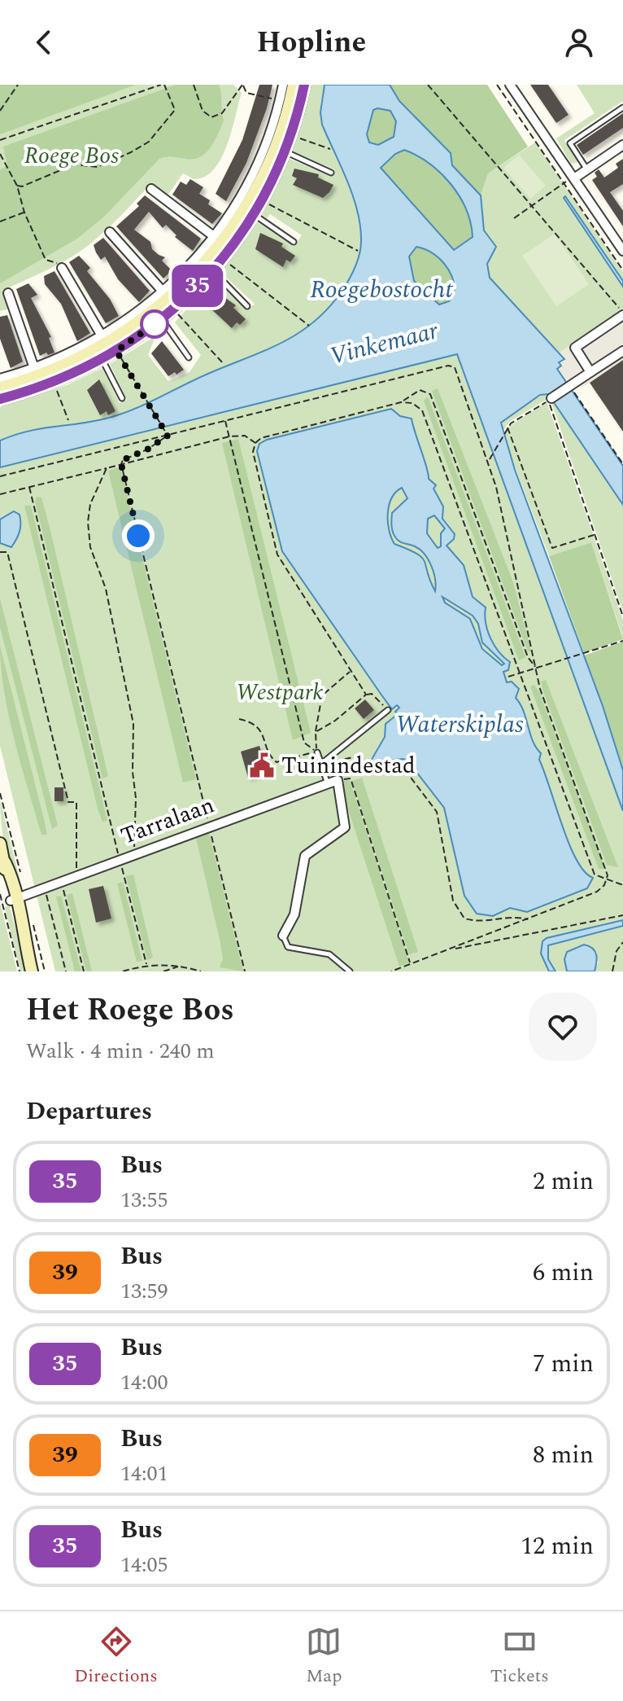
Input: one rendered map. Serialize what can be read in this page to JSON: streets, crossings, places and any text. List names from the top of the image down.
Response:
{
  "streets": {
    "street": ["Tarralaan"]
  },
  "water": ["Roegebostocht", "Vinkemaar", "Waterskiplas"],
  "parks": ["Roege Bos", "Westpark"],
  "places": {
    "public building": ["Tuinindestad"]
  },
  "lines": ["bus line 35"],
  "page": {
    "header": "Hopline",
    "on_map": "35",
    "heading": [
      ["Het Roege Bos", "Walk · 4 min · 240 m"],
      "Departures"
    ],
    "list": [
      {
        "mark": "35",
        "name": "Bus",
        "note": "13:55",
        "value": "2 min"
      },
      {
        "mark": "39",
        "name": "Bus",
        "note": "13:59",
        "value": "6 min"
      },
      {
        "mark": "35",
        "name": "Bus",
        "note": "14:00",
        "value": "7 min"
      },
      {
        "mark": "39",
        "name": "Bus",
        "note": "14:01",
        "value": "8 min"
      },
      {
        "mark": "35",
        "name": "Bus",
        "note": "14:05",
        "value": "12 min"
      }
    ],
    "tabs": ["Directions", "Map", "Tickets"]
  }
}
